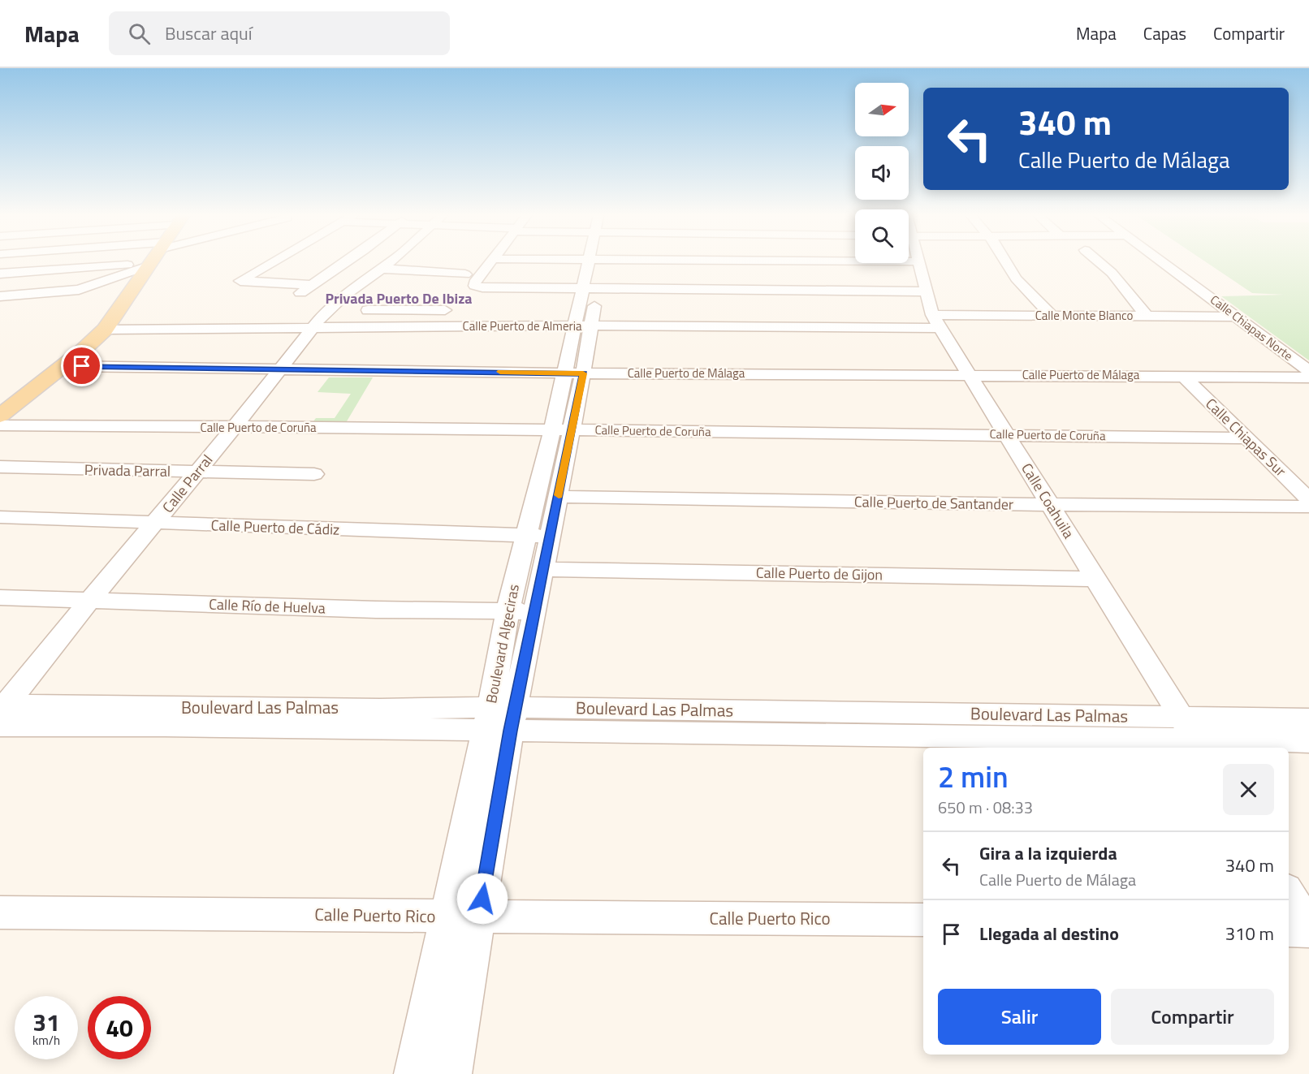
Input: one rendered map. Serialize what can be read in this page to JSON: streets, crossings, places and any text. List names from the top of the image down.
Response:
{
  "streets": {
    "street": [
      "Calle Monte Blanco",
      "Calle Puerto de Almeria",
      "Calle Chiapas Norte",
      "Calle Puerto de Málaga",
      "Calle Puerto de Coruña",
      "Calle Chiapas Sur",
      "Privada Parral",
      "Calle Parral",
      "Calle Coahuila",
      "Calle Puerto de Santander",
      "Calle Puerto de Cádiz",
      "Calle Puerto de Gijon",
      "Calle Río de Huelva",
      "Boulevard Algeciras",
      "Boulevard Las Palmas",
      "Calle Puerto Rico"
    ]
  },
  "crossings": [
    ["Calle Monte Blanco", "Calle Chiapas Norte"],
    ["Calle Monte Blanco", "Calle Coahuila"],
    ["Calle Puerto de Almeria", "Calle Parral"],
    ["Calle Puerto de Almeria", "Calle Coahuila"],
    ["Calle Puerto de Almeria", "Boulevard Algeciras"],
    ["Calle Puerto de Málaga", "Calle Chiapas Sur"],
    ["Calle Puerto de Málaga", "Calle Parral"],
    ["Calle Puerto de Málaga", "Calle Coahuila"],
    ["Calle Puerto de Málaga", "Boulevard Algeciras"],
    ["Calle Puerto de Coruña", "Calle Chiapas Sur"],
    ["Calle Puerto de Coruña", "Calle Parral"],
    ["Calle Puerto de Coruña", "Calle Coahuila"],
    ["Calle Puerto de Coruña", "Boulevard Algeciras"],
    ["Privada Parral", "Calle Parral"],
    ["Calle Parral", "Calle Puerto de Cádiz"],
    ["Calle Parral", "Calle Río de Huelva"],
    ["Calle Parral", "Boulevard Las Palmas"],
    ["Calle Coahuila", "Calle Puerto de Santander"],
    ["Calle Coahuila", "Calle Puerto de Gijon"],
    ["Calle Coahuila", "Boulevard Las Palmas"],
    ["Calle Puerto de Santander", "Boulevard Algeciras"],
    ["Calle Puerto de Cádiz", "Boulevard Algeciras"],
    ["Calle Puerto de Gijon", "Boulevard Algeciras"],
    ["Calle Río de Huelva", "Boulevard Algeciras"],
    ["Boulevard Algeciras", "Boulevard Las Palmas"],
    ["Boulevard Algeciras", "Calle Puerto Rico"]
  ],
  "districts": ["Privada Puerto De Ibiza"],
  "north": "right",
  "page": {
    "header": "Mapa",
    "search": "Buscar aquí",
    "nav": ["Mapa", "Capas", "Compartir"],
    "turn": ["340 m", "Calle Puerto de Málaga"],
    "heading": ["2 min", "650 m · 08:33"],
    "list": [
      {
        "name": "Gira a la izquierda",
        "note": "Calle Puerto de Málaga",
        "value": "340 m"
      },
      {
        "name": "Llegada al destino",
        "value": "310 m"
      }
    ],
    "buttons": ["Salir", "Compartir"],
    "speed": "31 km/h",
    "limit": "40"
  }
}
